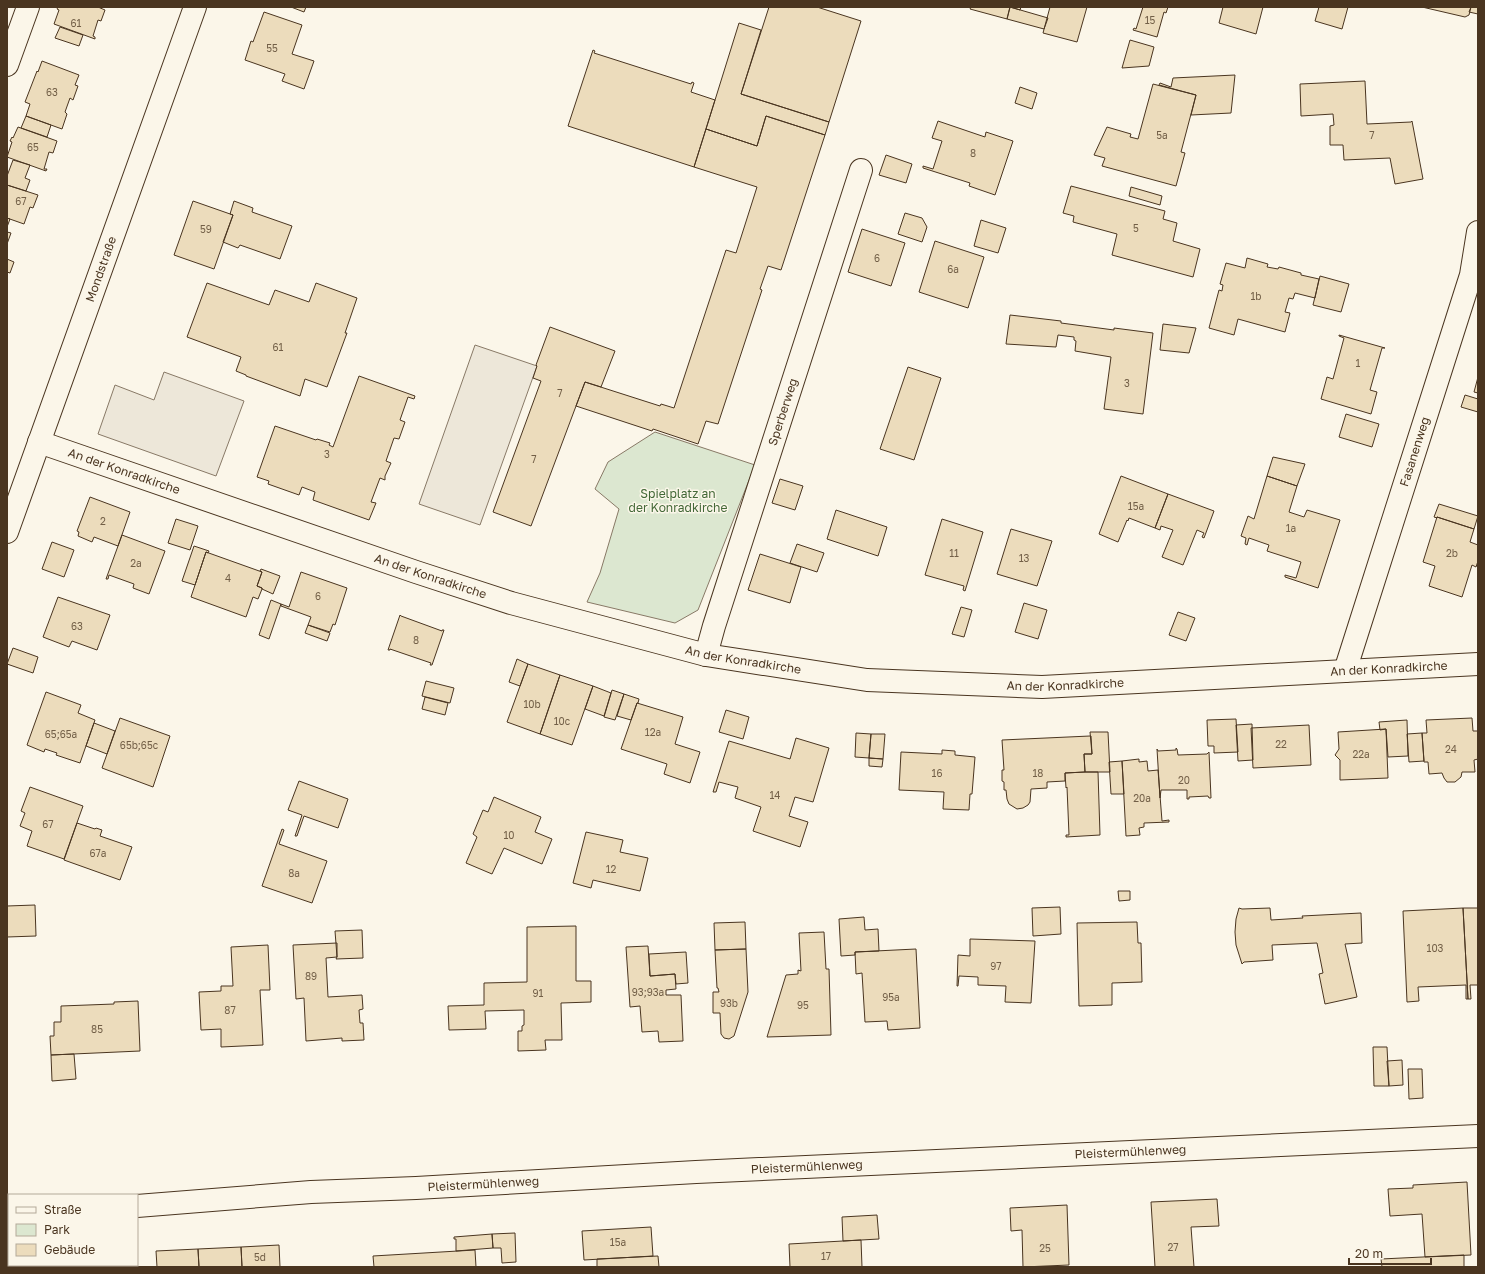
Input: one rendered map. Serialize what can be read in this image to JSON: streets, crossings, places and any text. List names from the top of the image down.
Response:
{
  "streets": {
    "street": [
      "Mondstraße",
      "Sperberweg",
      "Fasanenweg",
      "An der Konradkirche",
      "Pleistermühlenweg"
    ]
  },
  "crossings": [
    ["Mondstraße", "An der Konradkirche"],
    ["Sperberweg", "An der Konradkirche"],
    ["Fasanenweg", "An der Konradkirche"]
  ],
  "parks": ["Spielplatz an der Konradkirche"],
  "house_numbers": [
    "15",
    "61",
    "55",
    "63",
    "5a",
    "7",
    "65",
    "8",
    "67",
    "5",
    "59",
    "6",
    "6a",
    "1b",
    "61",
    "1",
    "3",
    "7",
    "3",
    "7",
    "15a",
    "2",
    "1a",
    "11",
    "2b",
    "13",
    "2a",
    "4",
    "6",
    "63",
    "8",
    "10b",
    "10c",
    "12a",
    "65;65a",
    "22",
    "65b;65c",
    "24",
    "22a",
    "16",
    "18",
    "20",
    "14",
    "20a",
    "67",
    "10",
    "67a",
    "12",
    "8a",
    "103",
    "97",
    "89",
    "93;93a",
    "91",
    "95a",
    "93b",
    "95",
    "87",
    "85",
    "15a",
    "27",
    "25",
    "17",
    "5d"
  ],
  "legend": ["Straße", "Park", "Gebäude"],
  "scale_bar": "20 m"
}
